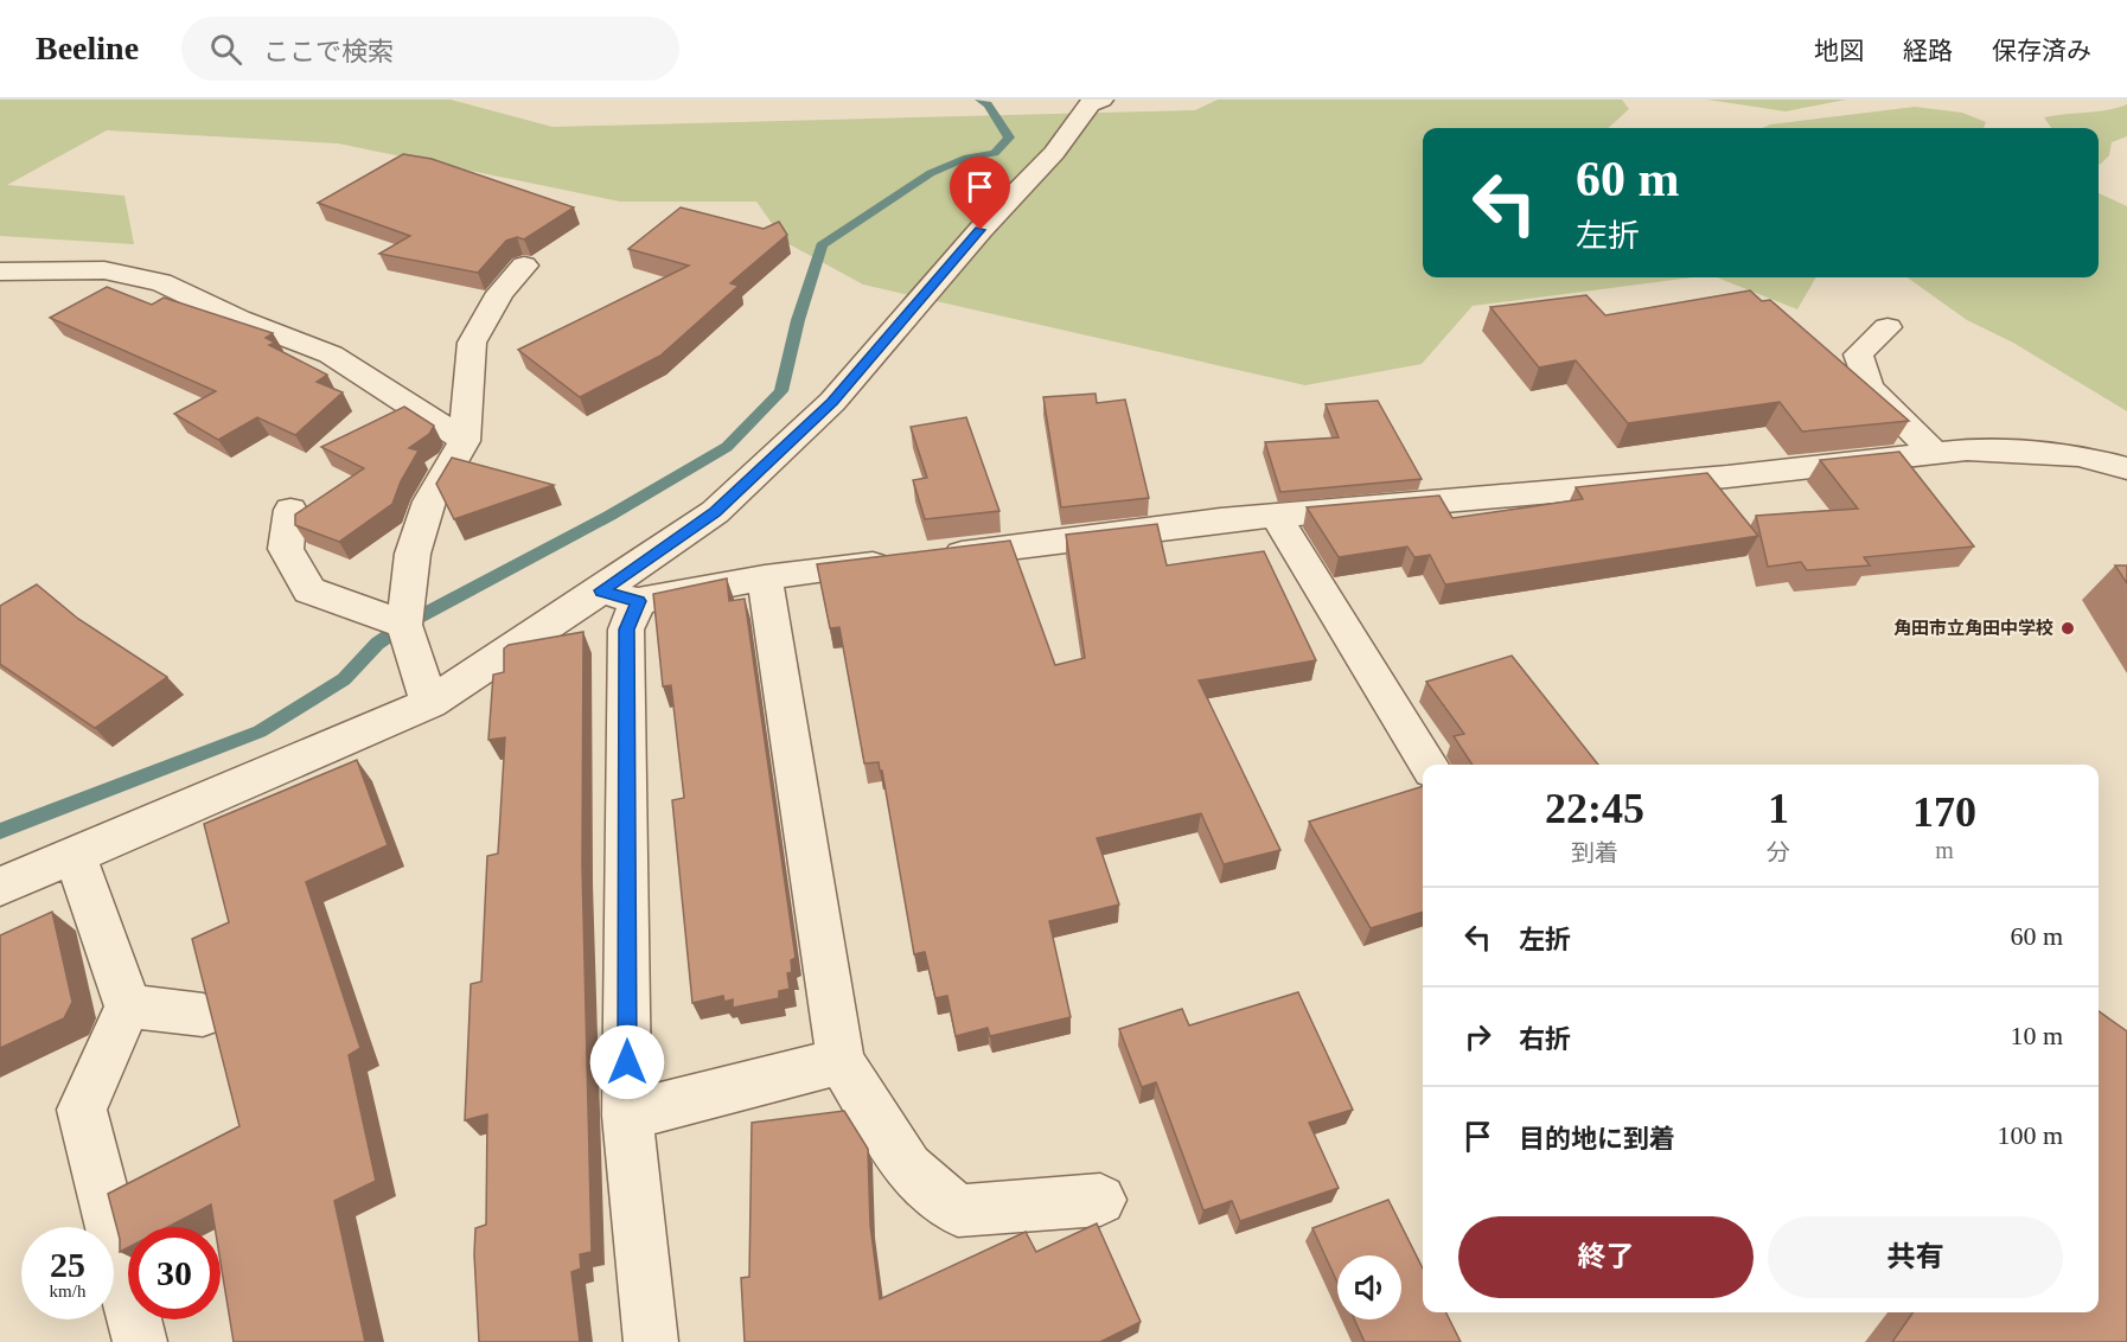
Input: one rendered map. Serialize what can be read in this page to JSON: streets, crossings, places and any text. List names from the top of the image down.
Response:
{
  "places": ["角田市立角田中学校"],
  "page": {
    "header": "Beeline",
    "search": "ここで検索",
    "nav": ["地図", "経路", "保存済み"],
    "turn": ["60 m", "左折"],
    "eta": [
      "22:45",
      "到着",
      "1",
      "分",
      "170",
      "m"
    ],
    "list": [
      {
        "name": "左折",
        "value": "60 m"
      },
      {
        "name": "右折",
        "value": "10 m"
      },
      {
        "name": "目的地に到着",
        "value": "100 m"
      }
    ],
    "buttons": ["終了", "共有"],
    "speed": "25 km/h",
    "limit": "30"
  }
}
